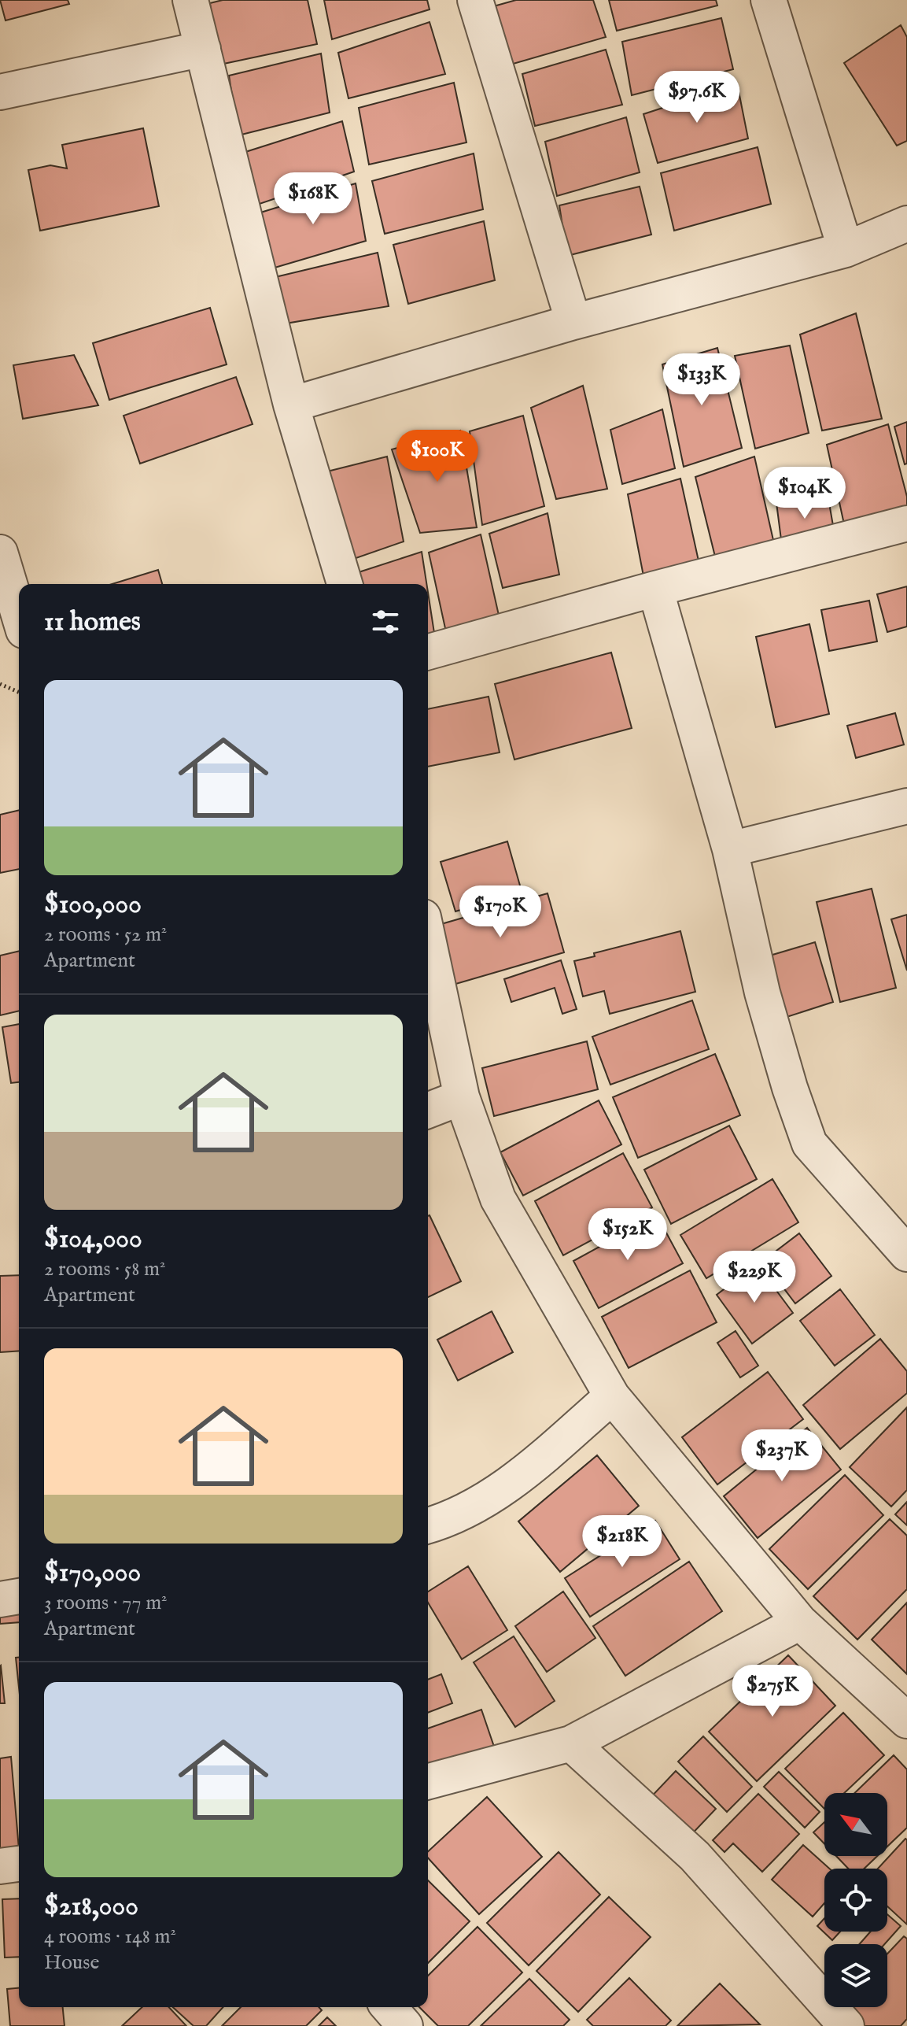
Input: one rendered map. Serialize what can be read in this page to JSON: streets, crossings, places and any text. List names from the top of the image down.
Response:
{
  "north": "top left",
  "page": {
    "price": [
      "$97.6K",
      "$168K",
      "$133K",
      "$100K",
      "$104K",
      "$170K",
      "$152K",
      "$229K",
      "$237K",
      "$218K",
      "$275K"
    ],
    "heading": "11 homes",
    "list": [
      {
        "name": "$100,000",
        "note": "2 rooms · 52 m² · Apartment"
      },
      {
        "name": "$104,000",
        "note": "2 rooms · 58 m² · Apartment"
      },
      {
        "name": "$170,000",
        "note": "3 rooms · 77 m² · Apartment"
      },
      {
        "name": "$218,000",
        "note": "4 rooms · 148 m² · House"
      }
    ]
  }
}
